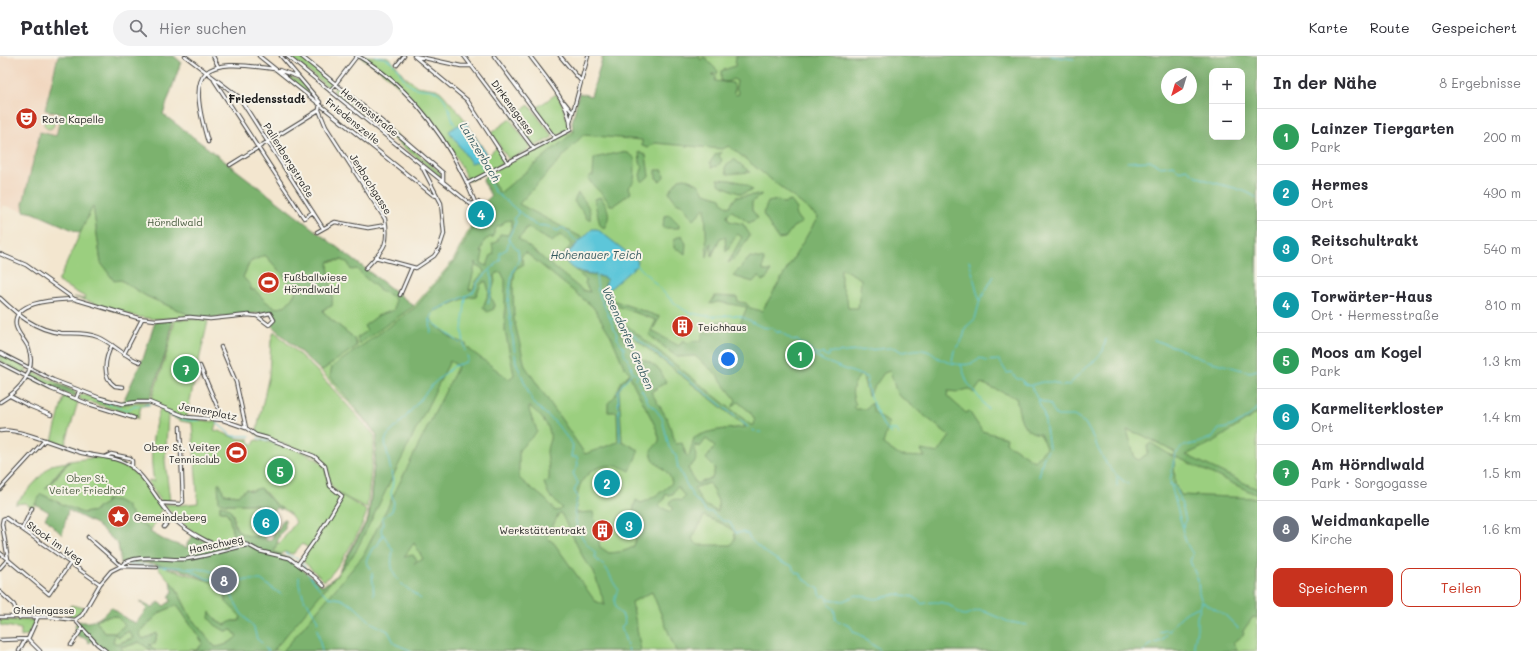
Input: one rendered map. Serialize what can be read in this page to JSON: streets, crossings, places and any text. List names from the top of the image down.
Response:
{
  "streets": {
    "street": [
      "Dirkensgasse",
      "Hermesstraße",
      "Friedenszeile",
      "Pallenbergstraße",
      "Jenbachgasse",
      "Jennerplatz",
      "Stock im Weg",
      "Hanschweg",
      "Ghelengasse"
    ]
  },
  "crossings": [
    ["Jennerplatz", "Hanschweg"],
    ["Stock im Weg", "Ghelengasse"],
    ["Hanschweg", "Ghelengasse"]
  ],
  "districts": ["Friedensstadt"],
  "water": ["Lainzerbach", "Hohenauer Teich", "Vösendorfer Graben"],
  "parks": ["Hörndlwald", "Ober St. Veiter Friedhof"],
  "places": {
    "theatre": ["Rote Kapelle"],
    "sports": ["Fußballwiese Hörndlwald", "Ober St. Veiter Tennisclub"],
    "building": ["Teichhaus", "Werkstättentrakt"],
    "place": ["Gemeindeberg"]
  },
  "north": "bottom left",
  "page": {
    "header": "Pathlet",
    "search": "Hier suchen",
    "nav": ["Karte", "Route", "Gespeichert"],
    "heading": ["In der Nähe", "8 Ergebnisse"],
    "map_buttons": ["+", "−"],
    "list": [
      {
        "mark": "1",
        "name": "Lainzer Tiergarten",
        "note": "Park",
        "value": "200 m"
      },
      {
        "mark": "2",
        "name": "Hermes",
        "note": "Ort",
        "value": "490 m"
      },
      {
        "mark": "3",
        "name": "Reitschultrakt",
        "note": "Ort",
        "value": "540 m"
      },
      {
        "mark": "4",
        "name": "Torwärter-Haus",
        "note": "Ort · Hermesstraße",
        "value": "810 m"
      },
      {
        "mark": "5",
        "name": "Moos am Kogel",
        "note": "Park",
        "value": "1.3 km"
      },
      {
        "mark": "6",
        "name": "Karmeliterkloster",
        "note": "Ort",
        "value": "1.4 km"
      },
      {
        "mark": "7",
        "name": "Am Hörndlwald",
        "note": "Park · Sorgogasse",
        "value": "1.5 km"
      },
      {
        "mark": "8",
        "name": "Weidmankapelle",
        "note": "Kirche",
        "value": "1.6 km"
      }
    ],
    "pins": [
      "4",
      "1",
      "7",
      "5",
      "2",
      "6",
      "3",
      "8"
    ],
    "buttons": ["Speichern", "Teilen"]
  }
}
